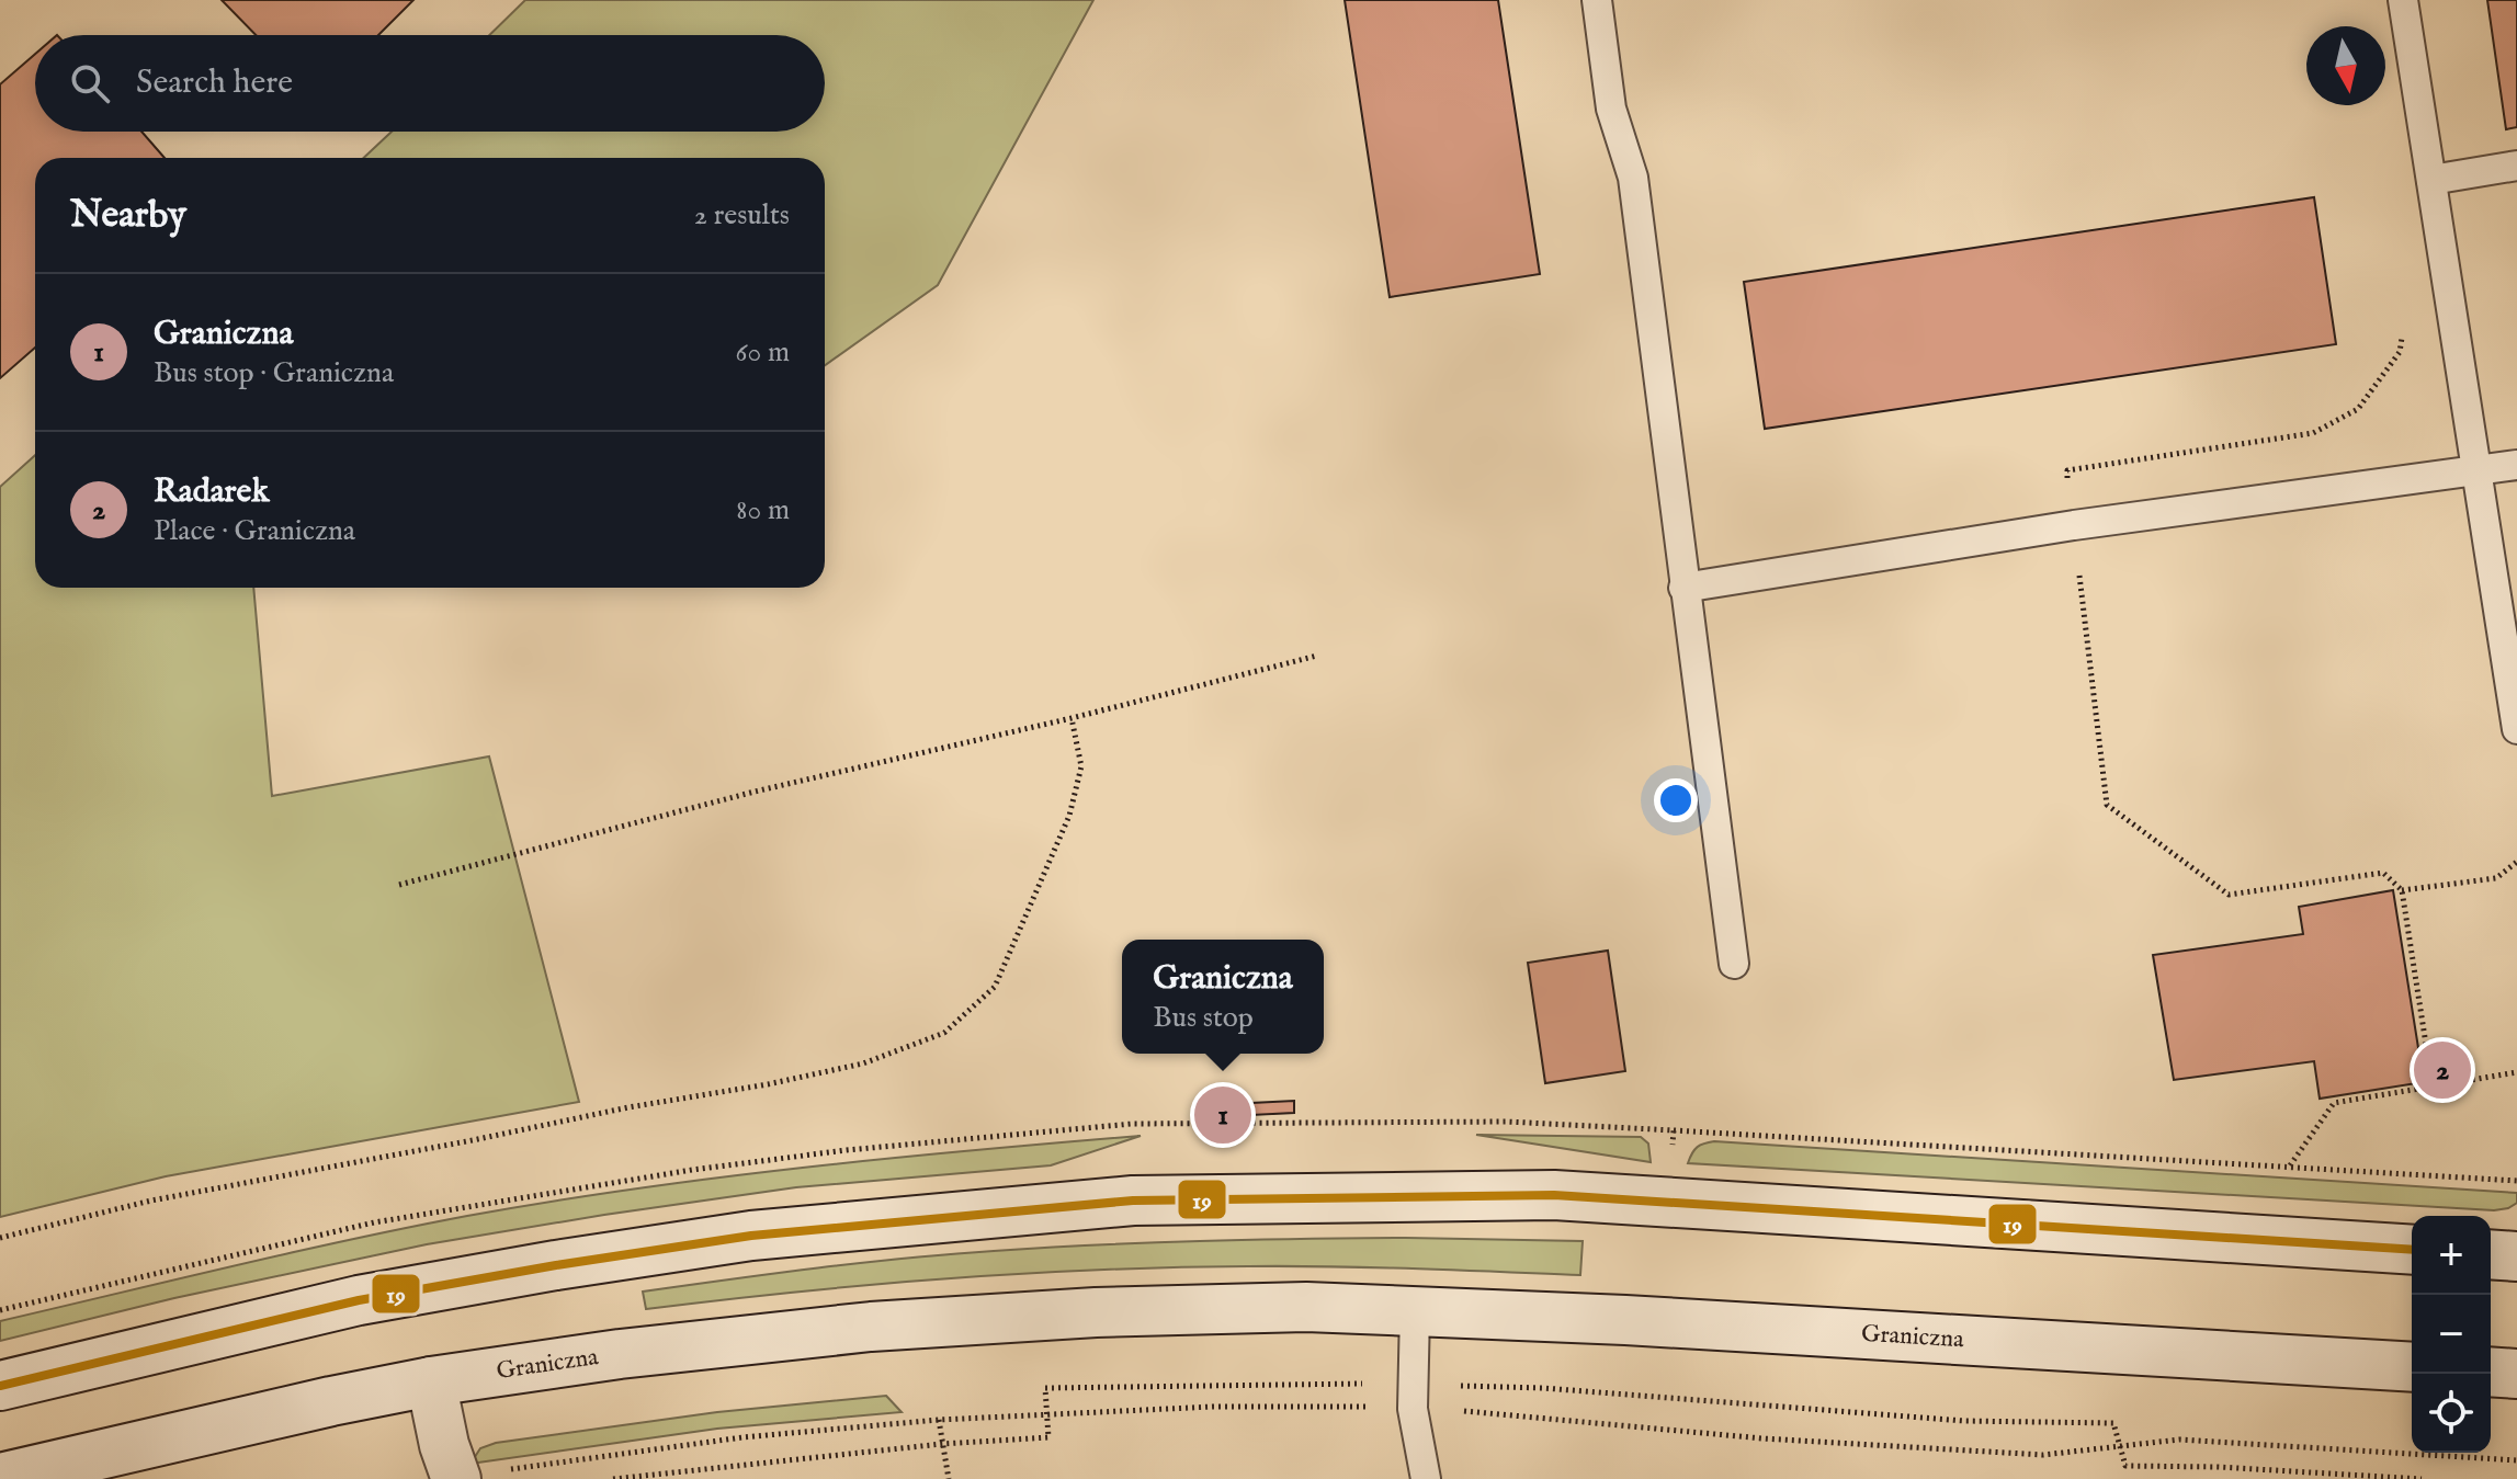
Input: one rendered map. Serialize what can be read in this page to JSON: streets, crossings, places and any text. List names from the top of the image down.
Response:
{
  "streets": {
    "main road": ["Graniczna"]
  },
  "lines": ["transit line 19"],
  "north": "bottom",
  "page": {
    "search": "Search here",
    "heading": ["Nearby", "2 results"],
    "list": [
      {
        "mark": "1",
        "name": "Graniczna",
        "note": "Bus stop · Graniczna",
        "value": "60 m"
      },
      {
        "mark": "2",
        "name": "Radarek",
        "note": "Place · Graniczna",
        "value": "80 m"
      }
    ],
    "popup": ["Graniczna", "Bus stop"],
    "pins": ["2", "1"],
    "map_buttons": ["+", "−"]
  }
}
